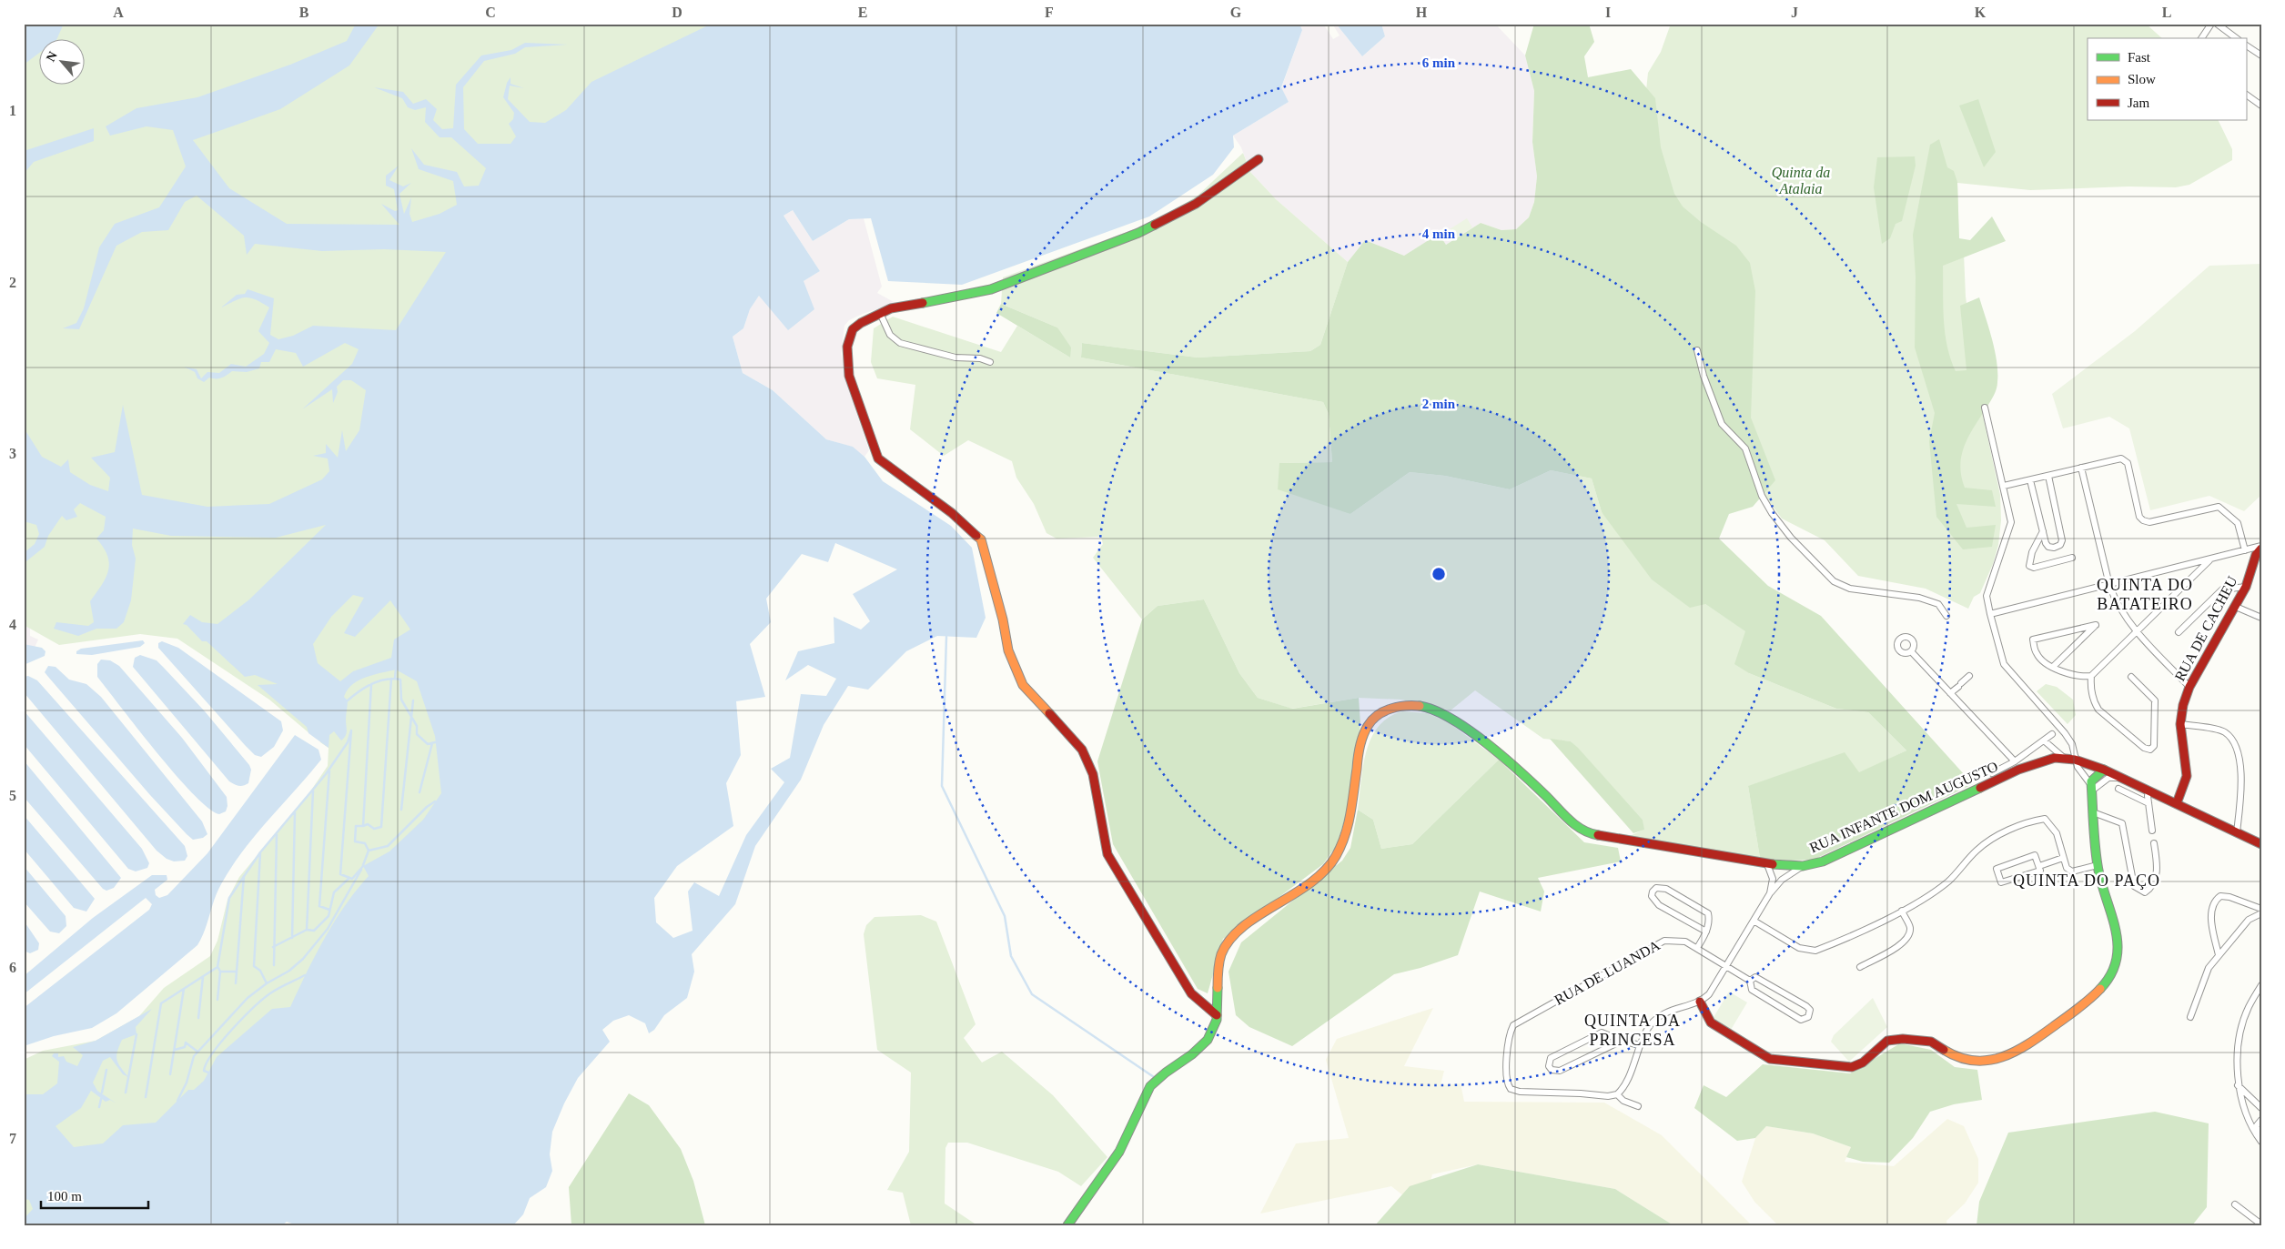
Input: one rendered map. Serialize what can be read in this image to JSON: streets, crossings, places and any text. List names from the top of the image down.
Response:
{
  "streets": {
    "street": ["RUA DE CACHEU", "RUA INFANTE DOM AUGUSTO", "RUA DE LUANDA"]
  },
  "crossings": [
    ["RUA DE CACHEU", "RUA INFANTE DOM AUGUSTO"]
  ],
  "districts": ["QUINTA DO BATATEIRO", "QUINTA DO PAÇO", "QUINTA DA PRINCESA"],
  "parks": ["Quinta da Atalaia"],
  "legend": ["Fast", "Slow", "Jam"],
  "scale_bar": "100 m",
  "north": "top left",
  "grid": {
    "columns": [
      "A",
      "B",
      "C",
      "D",
      "E",
      "F",
      "G",
      "H",
      "I",
      "J",
      "K",
      "L"
    ],
    "rows": [
      "1",
      "2",
      "3",
      "4",
      "5",
      "6",
      "7"
    ]
  },
  "rings": ["6 min", "4 min", "2 min"]
}
